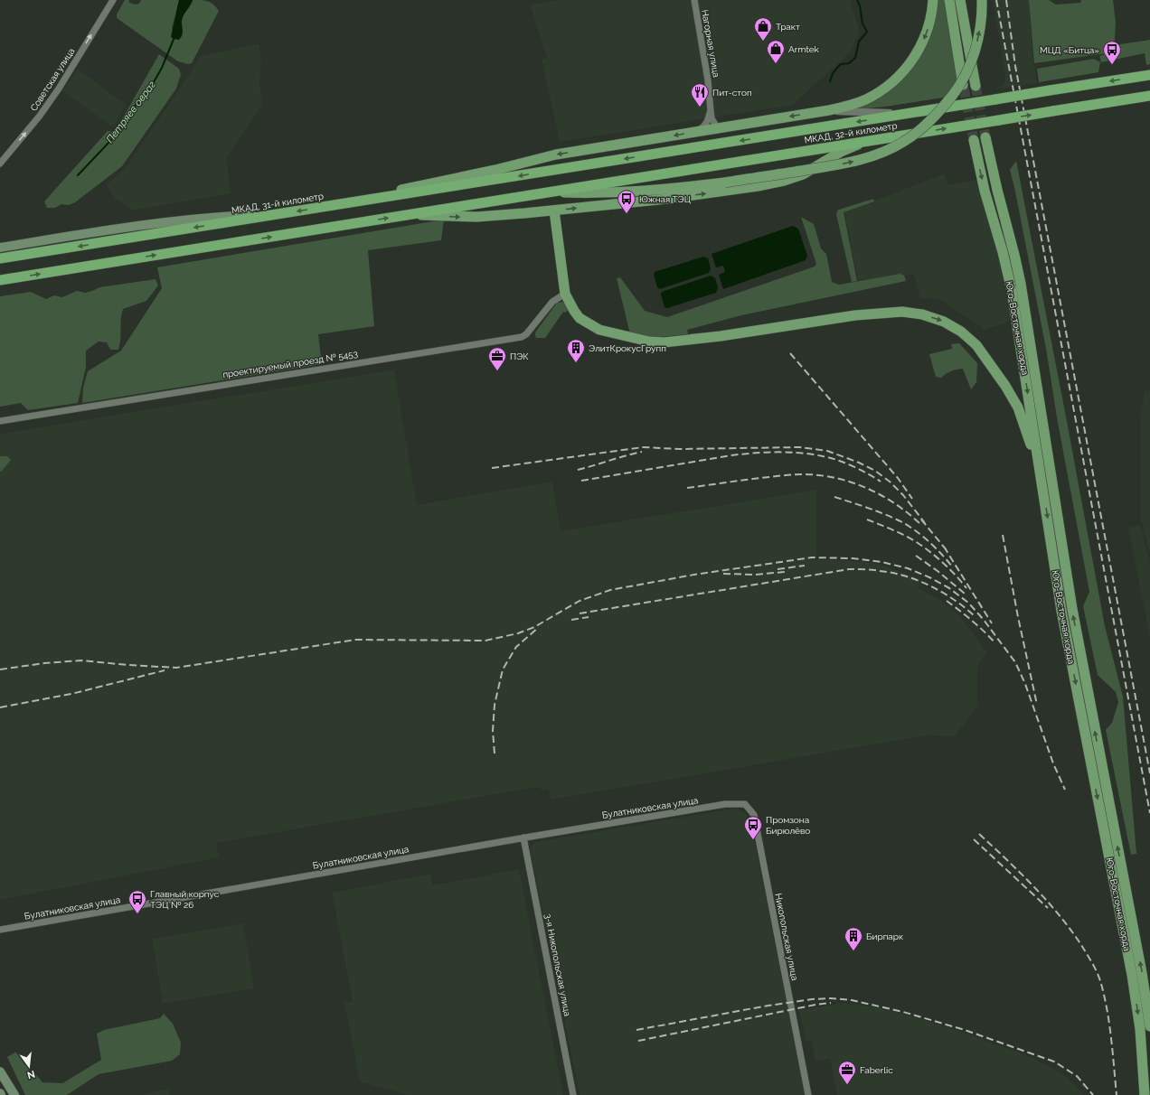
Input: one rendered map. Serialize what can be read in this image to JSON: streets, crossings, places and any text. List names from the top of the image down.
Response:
{
  "streets": {
    "highway": ["МКАД, 32-й километр", "МКАД, 31-й километр"],
    "main road": ["Юго-Восточная хорда"],
    "street": [
      "Нагорная улица",
      "Советская улица",
      "проектируемый проезд № 5453",
      "Булатниковская улица",
      "Никопольская улица",
      "3-я Никопольская улица"
    ]
  },
  "crossings": [
    ["МКАД, 32-й километр", "МКАД, 31-й километр"],
    ["Булатниковская улица", "Никопольская улица"],
    ["Булатниковская улица", "3-я Никопольская улица"]
  ],
  "one_way": ["Советская улица"],
  "water": ["Петряев овраг"],
  "places": {
    "shop": ["Тракт", "Armtek"],
    "bus stop": [
      "МЦД «Битца»",
      "Южная ТЭЦ",
      "Промзона Бирюлёво",
      "Главный корпус ТЭЦ № 26"
    ],
    "restaurant": ["Пит-стоп"],
    "building": ["ЭлитКрокусГрупп", "Бирпарк"],
    "office": ["ПЭК", "Faberlic"]
  },
  "north": "bottom"
}
